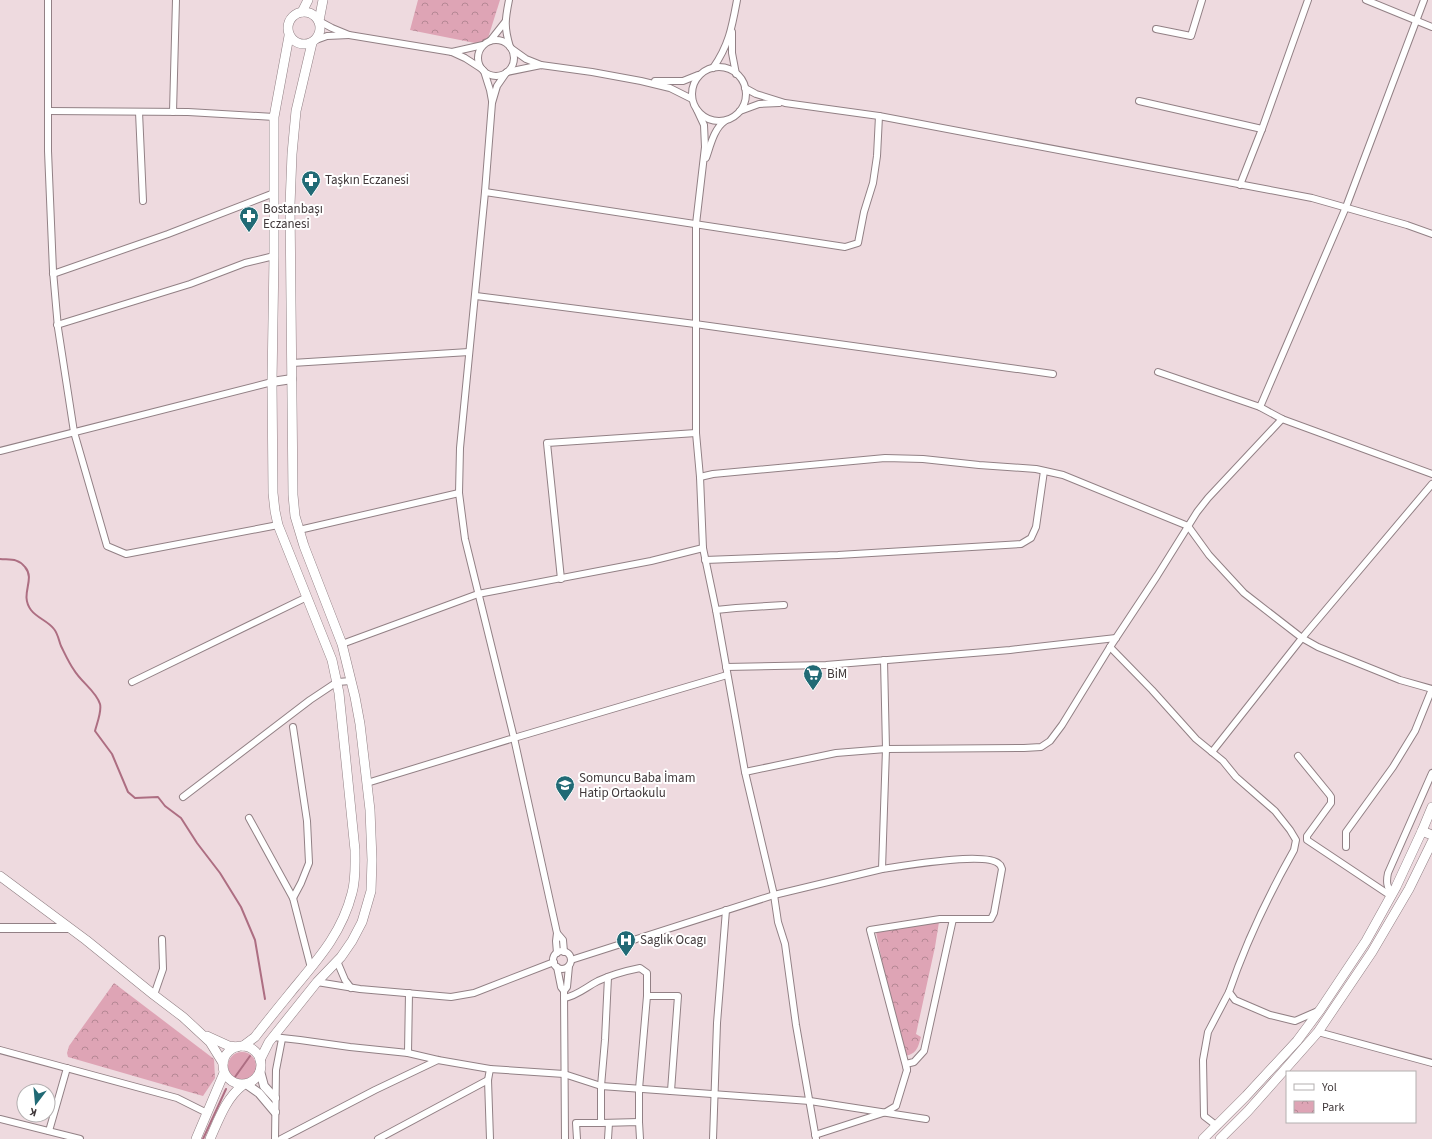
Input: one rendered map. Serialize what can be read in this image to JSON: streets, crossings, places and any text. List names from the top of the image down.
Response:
{
  "places": {
    "pharmacy": ["Taşkın Eczanesi", "Bostanbaşı Eczanesi"],
    "supermarket": ["BiM"],
    "school or university": ["Somuncu Baba İmam Hatip Ortaokulu"],
    "hospital": ["Saglık Ocagı"]
  },
  "legend": ["Yol", "Park"],
  "north": "bottom"
}
